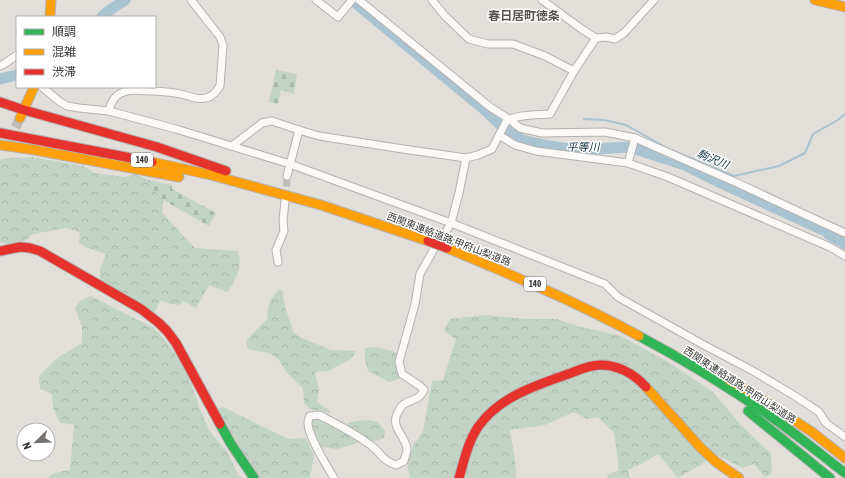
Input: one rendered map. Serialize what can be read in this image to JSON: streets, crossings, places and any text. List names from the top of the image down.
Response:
{
  "streets": {
    "main road": ["140", "西関東連絡道路;甲府山梨道路"]
  },
  "districts": ["春日居町徳条"],
  "water": ["平等川", "駒沢川"],
  "legend": ["順調", "混雑", "渋滞"],
  "north": "bottom left"
}
